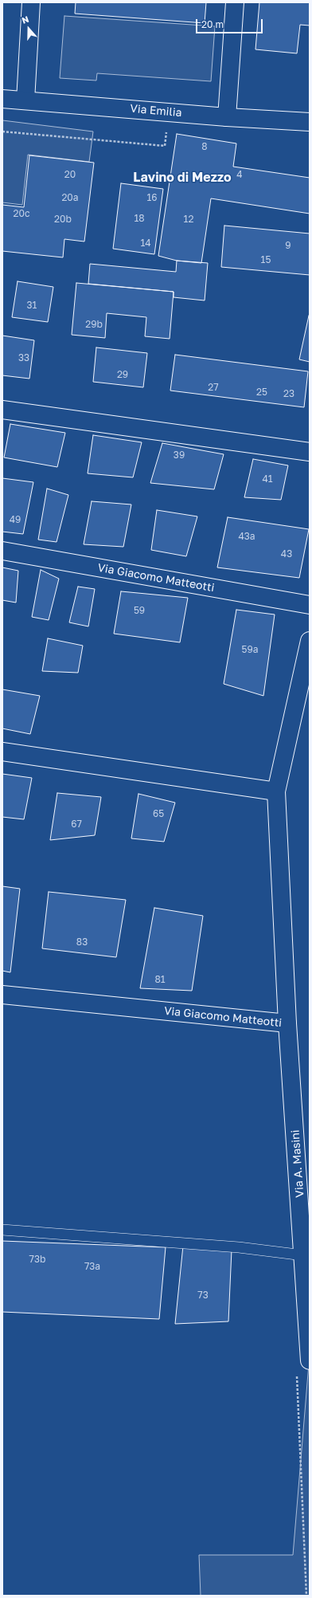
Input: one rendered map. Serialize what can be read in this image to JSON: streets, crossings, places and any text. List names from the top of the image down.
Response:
{
  "streets": {
    "street": ["Via Emilia", "Via Giacomo Matteotti", "Via A. Masini"]
  },
  "crossings": [
    ["Via Giacomo Matteotti", "Via A. Masini"]
  ],
  "districts": ["Lavino di Mezzo"],
  "house_numbers": [
    "8",
    "20",
    "4",
    "20a",
    "16",
    "20c",
    "18",
    "20b",
    "12",
    "14",
    "9",
    "15",
    "31",
    "29b",
    "33",
    "29",
    "27",
    "25",
    "23",
    "39",
    "41",
    "49",
    "43a",
    "43",
    "59",
    "59a",
    "65",
    "67",
    "83",
    "81",
    "73b",
    "73a",
    "73"
  ],
  "scale_bar": "20 m",
  "north": "top"
}
